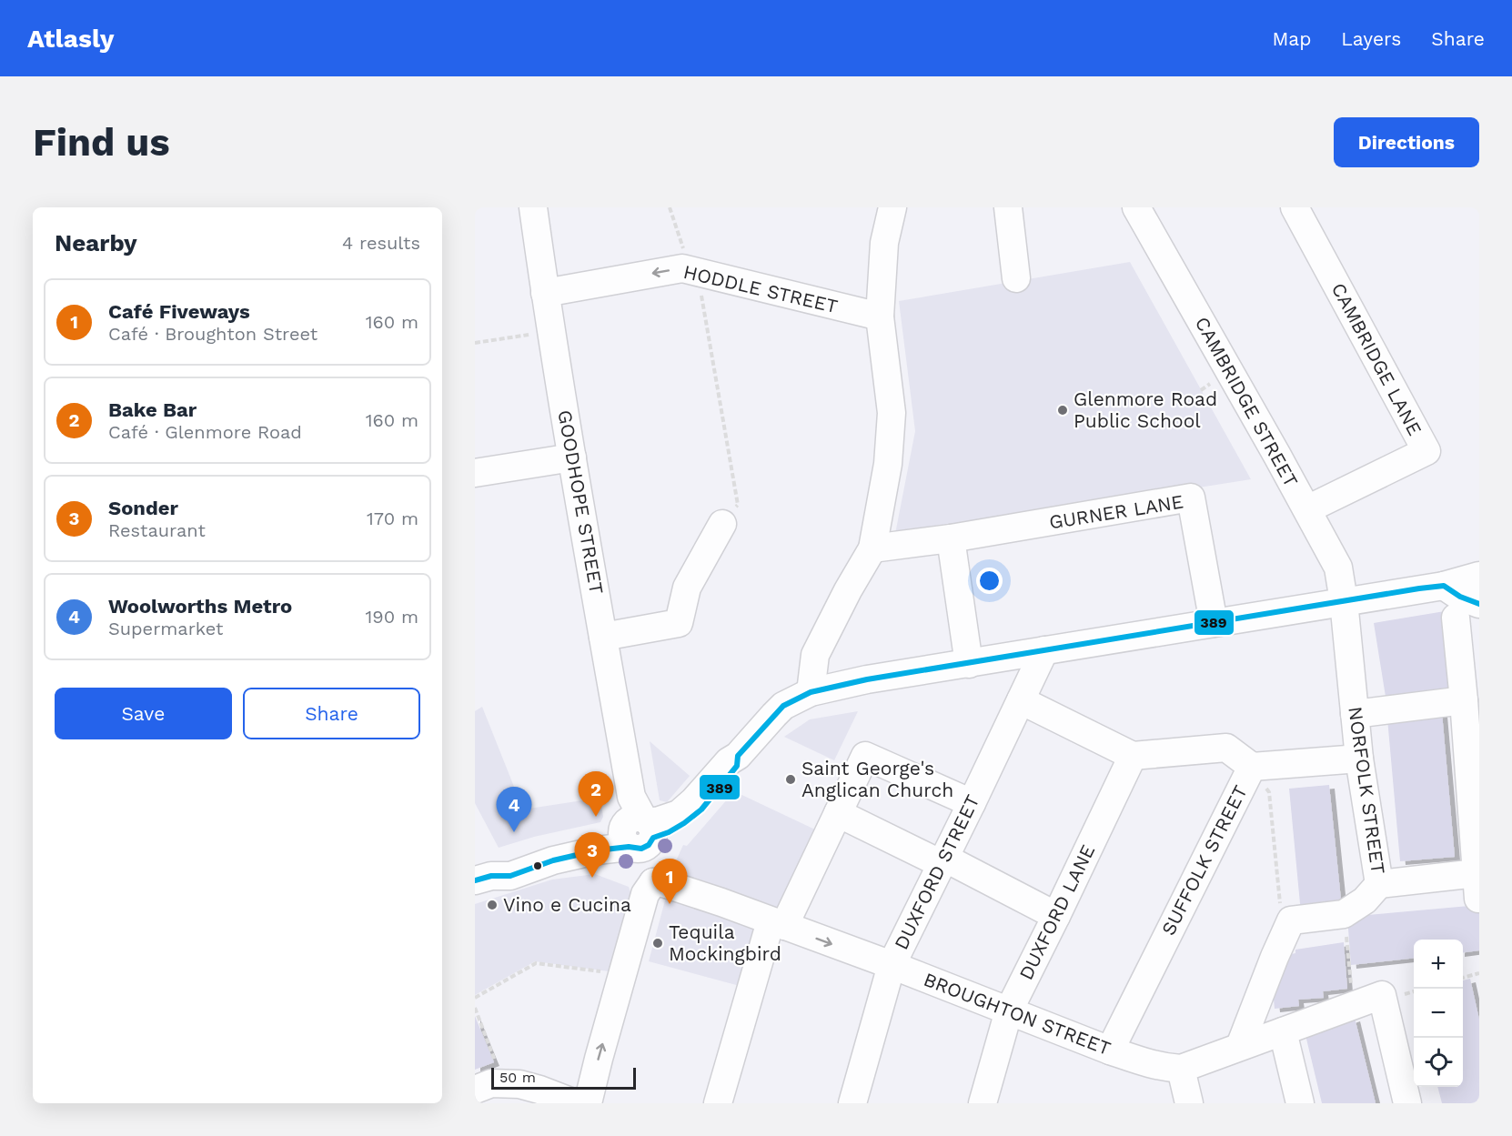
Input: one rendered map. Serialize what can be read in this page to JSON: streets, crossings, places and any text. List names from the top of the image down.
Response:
{
  "streets": {
    "street": [
      "HODDLE STREET",
      "CAMBRIDGE LANE",
      "CAMBRIDGE STREET",
      "GOODHOPE STREET",
      "GURNER LANE",
      "NORFOLK STREET",
      "SUFFOLK STREET",
      "DUXFORD STREET",
      "DUXFORD LANE",
      "BROUGHTON STREET"
    ]
  },
  "crossings": [
    ["HODDLE STREET", "GOODHOPE STREET"],
    ["CAMBRIDGE LANE", "CAMBRIDGE STREET"],
    ["CAMBRIDGE STREET", "NORFOLK STREET"],
    ["GOODHOPE STREET", "BROUGHTON STREET"],
    ["NORFOLK STREET", "SUFFOLK STREET"],
    ["SUFFOLK STREET", "BROUGHTON STREET"],
    ["DUXFORD STREET", "BROUGHTON STREET"],
    ["DUXFORD LANE", "BROUGHTON STREET"]
  ],
  "one_way": ["HODDLE STREET"],
  "places": [
    "Glenmore Road Public School",
    "Saint George's Anglican Church",
    "Vino e Cucina",
    "Tequila Mockingbird"
  ],
  "lines": ["transit line 389"],
  "scale_bar": "50 m",
  "page": {
    "header": "Atlasly",
    "nav": ["Map", "Layers", "Share"],
    "buttons": [
      "Directions",
      ["Save", "Share"]
    ],
    "title": "Find us",
    "heading": ["Nearby", "4 results"],
    "list": [
      {
        "mark": "1",
        "name": "Café Fiveways",
        "note": "Café · Broughton Street",
        "value": "160 m"
      },
      {
        "mark": "2",
        "name": "Bake Bar",
        "note": "Café · Glenmore Road",
        "value": "160 m"
      },
      {
        "mark": "3",
        "name": "Sonder",
        "note": "Restaurant",
        "value": "170 m"
      },
      {
        "mark": "4",
        "name": "Woolworths Metro",
        "note": "Supermarket",
        "value": "190 m"
      }
    ],
    "pins": [
      "2",
      "4",
      "3",
      "1"
    ],
    "map_buttons": ["+", "−"],
    "scale": "50 m"
  }
}
